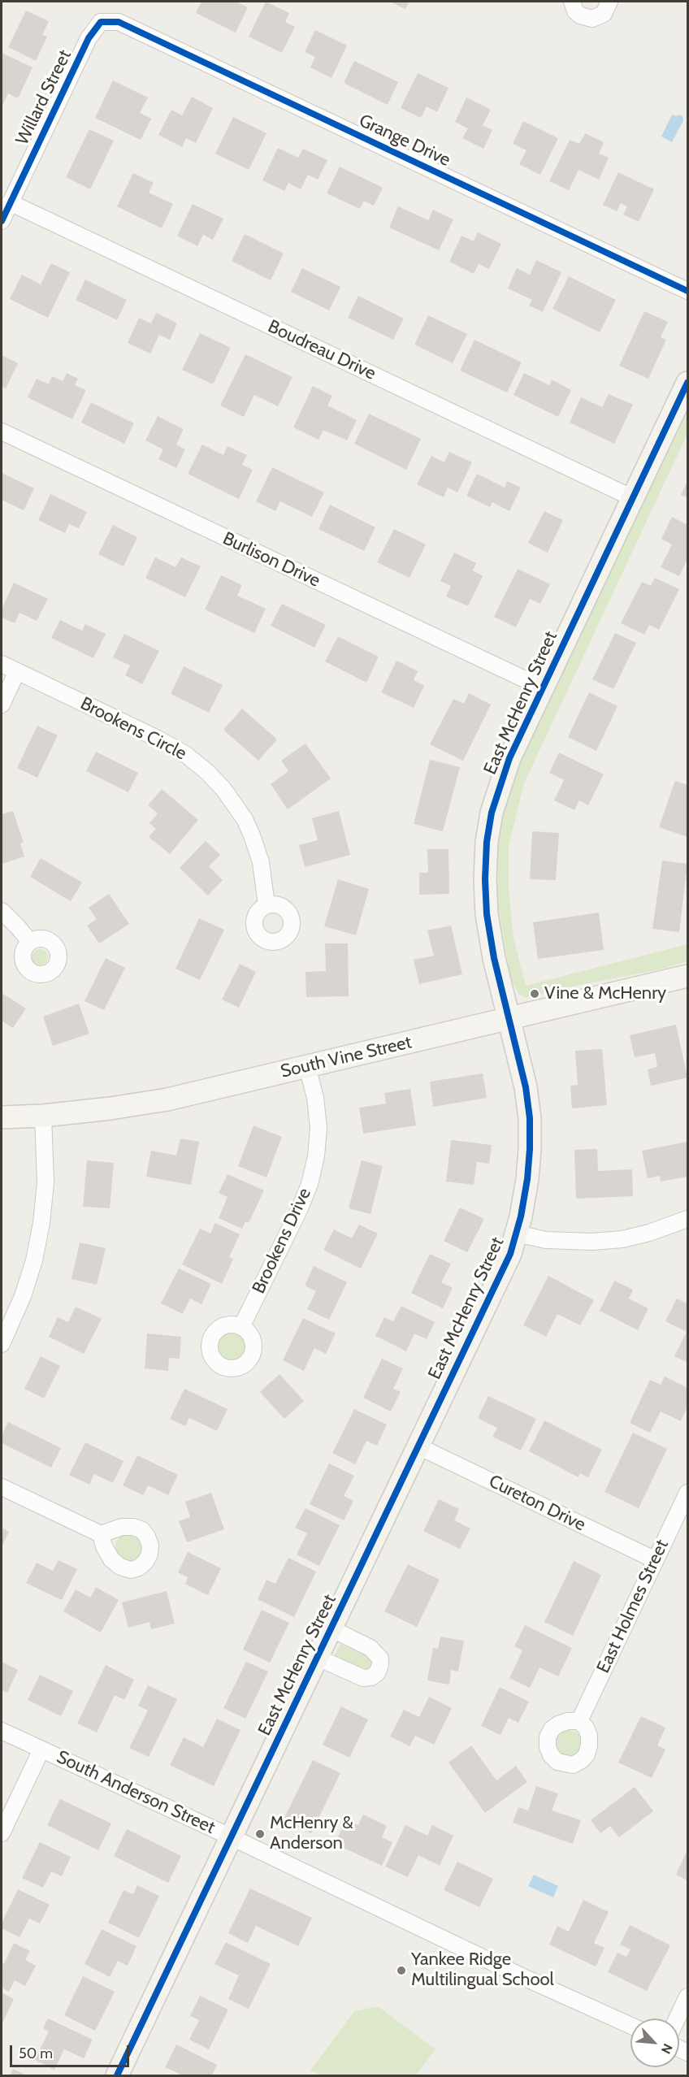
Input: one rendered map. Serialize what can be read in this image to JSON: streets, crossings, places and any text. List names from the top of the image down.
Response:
{
  "streets": {
    "street": [
      "Willard Street",
      "Grange Drive",
      "Boudreau Drive",
      "Burlison Drive",
      "East McHenry Street",
      "Brookens Circle",
      "South Vine Street",
      "Brookens Drive",
      "Cureton Drive",
      "East Holmes Street",
      "South Anderson Street"
    ]
  },
  "crossings": [
    ["Willard Street", "Grange Drive"],
    ["Willard Street", "Boudreau Drive"],
    ["Boudreau Drive", "East McHenry Street"],
    ["Burlison Drive", "East McHenry Street"],
    ["East McHenry Street", "South Vine Street"],
    ["East McHenry Street", "Cureton Drive"],
    ["East McHenry Street", "South Anderson Street"],
    ["South Vine Street", "Brookens Drive"],
    ["Cureton Drive", "East Holmes Street"]
  ],
  "places": ["Vine & McHenry", "McHenry & Anderson", "Yankee Ridge Multilingual School"],
  "scale_bar": "50 m",
  "north": "bottom right"
}
